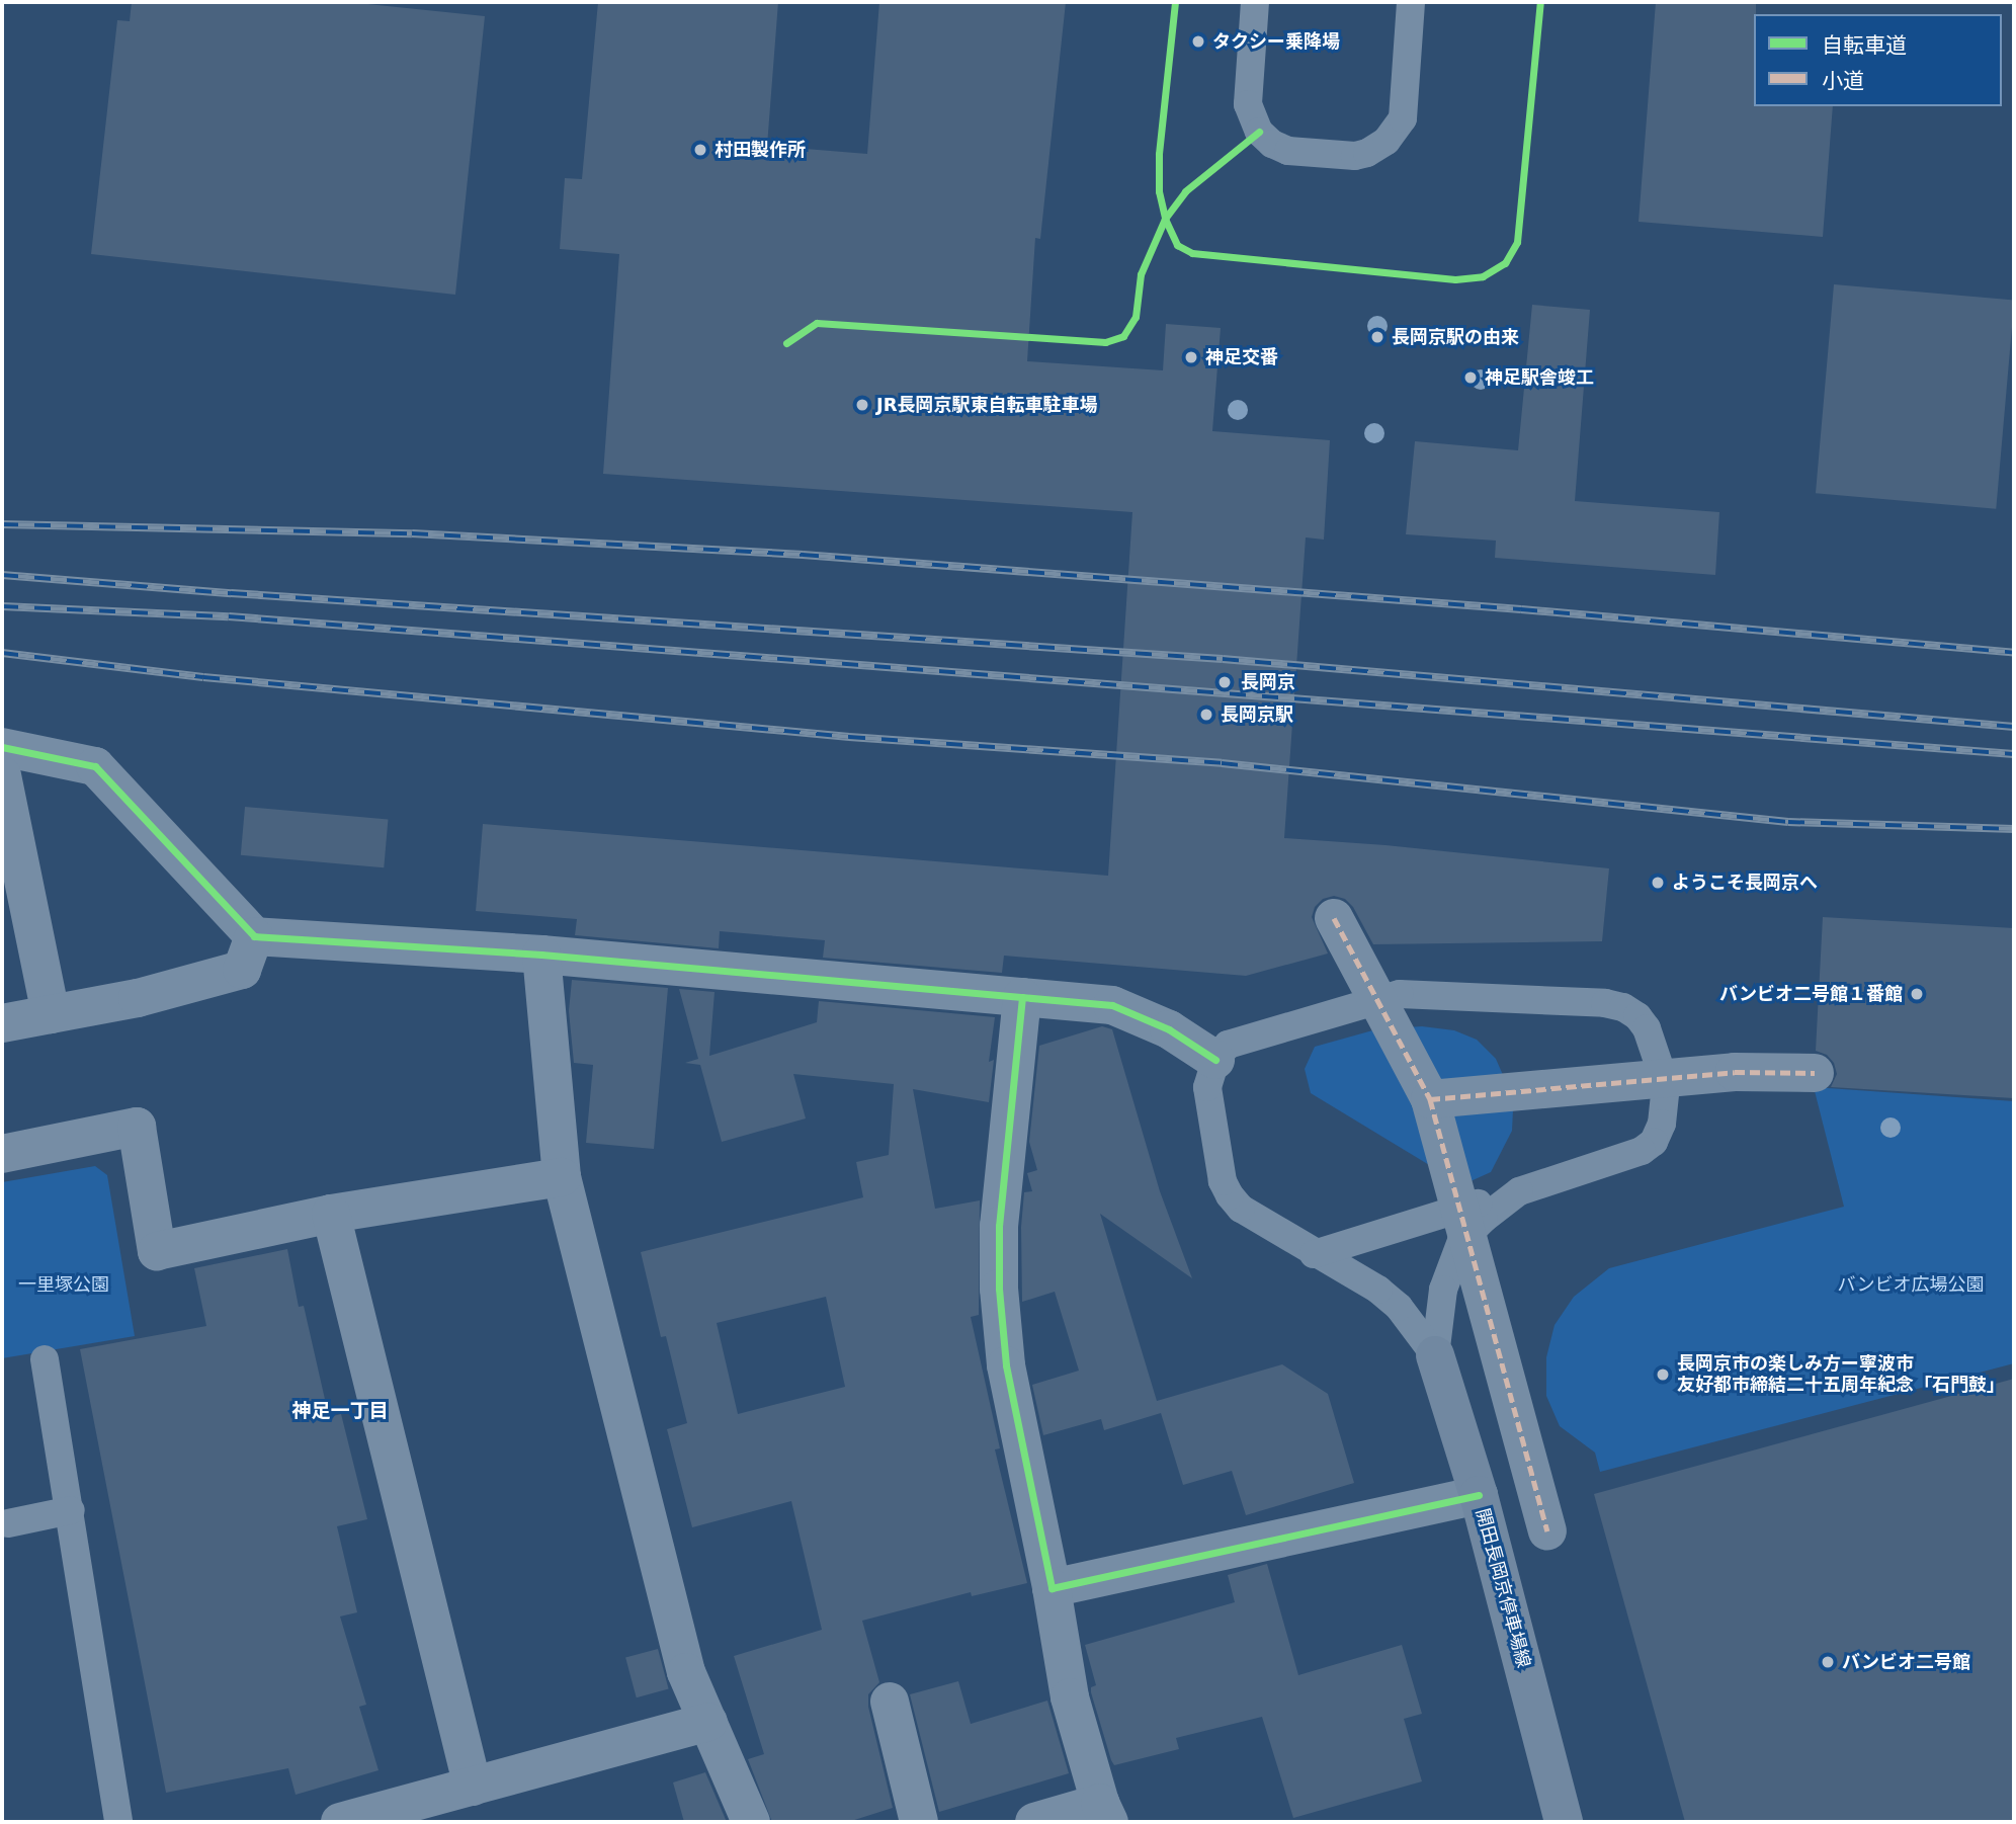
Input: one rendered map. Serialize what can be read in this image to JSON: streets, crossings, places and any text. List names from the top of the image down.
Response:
{
  "streets": {
    "main road": ["開田長岡京停車場線"]
  },
  "districts": ["神足一丁目"],
  "parks": ["一里塚公園", "バンビオ広場公園"],
  "places": [
    "タクシー乗降場",
    "村田製作所",
    "長岡京駅の由来",
    "神足交番",
    "神足駅舎竣工",
    "JR長岡京駅東自転車駐車場",
    "長岡京",
    "長岡京駅",
    "ようこそ長岡京へ",
    "バンビオ二号館１番館",
    "長岡京市の楽しみ方ー寧波市 友好都市締結二十五周年紀念「石門鼓」",
    "バンビオ二号館"
  ],
  "legend": ["自転車道", "小道"]
}
